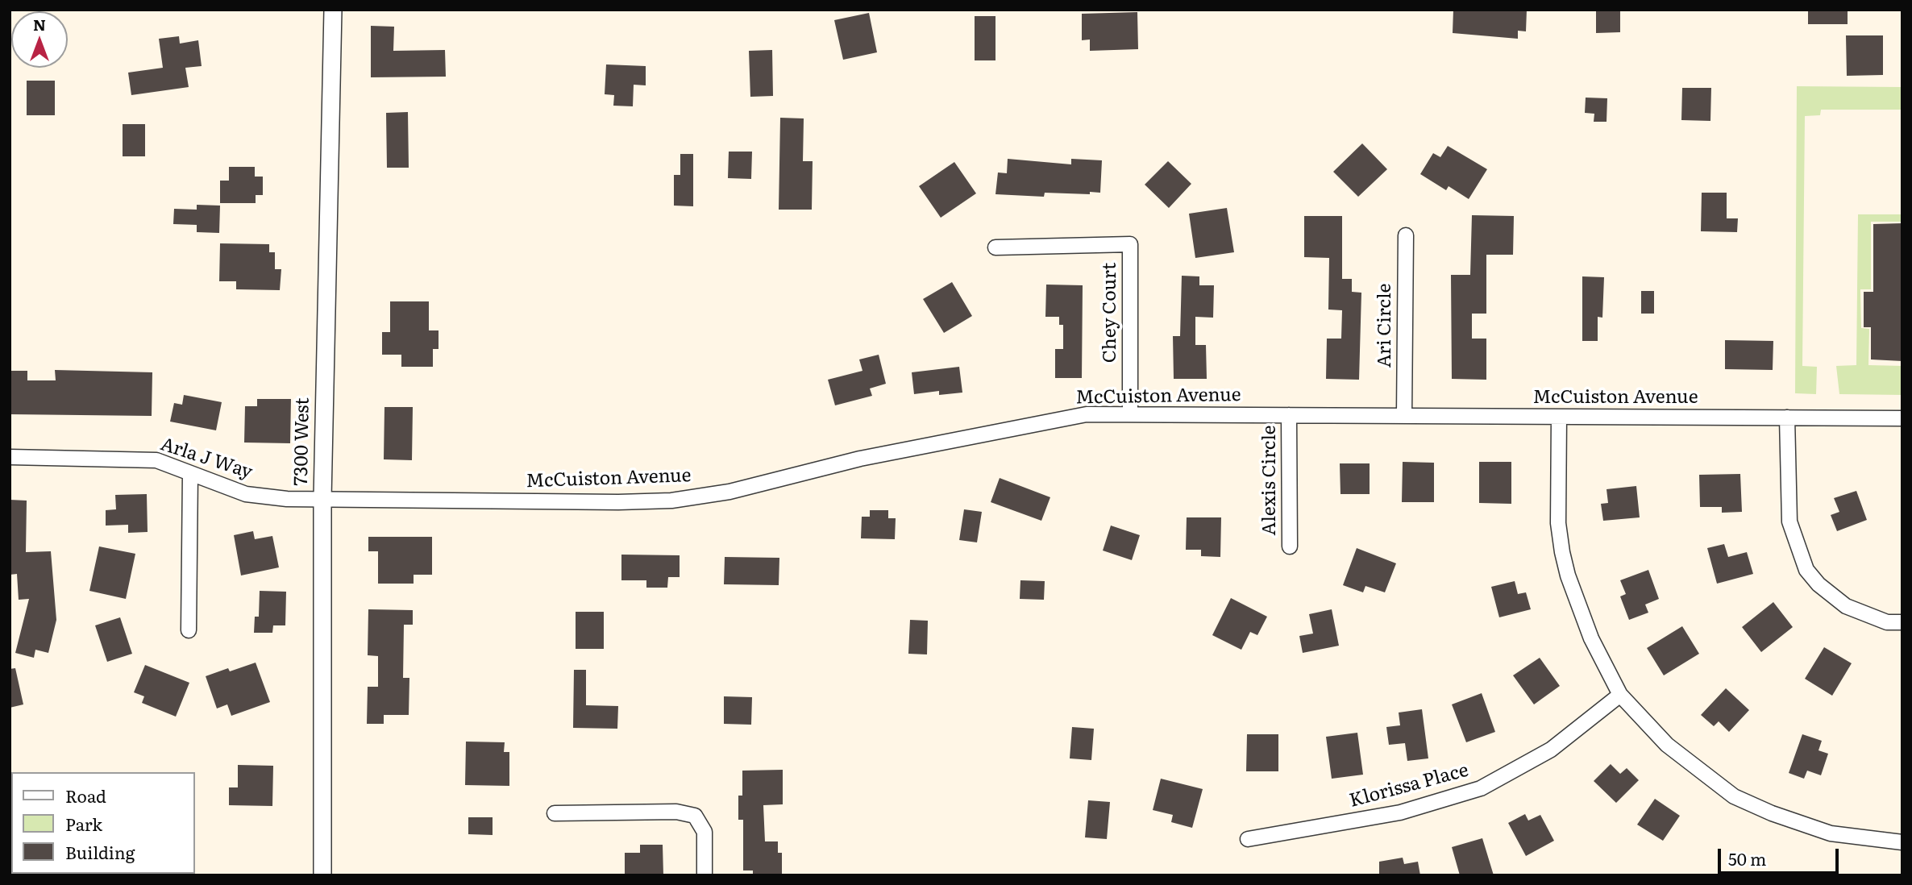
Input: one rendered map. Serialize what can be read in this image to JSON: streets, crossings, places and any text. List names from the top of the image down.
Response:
{
  "streets": {
    "street": [
      "Chey Court",
      "Ari Circle",
      "McCuiston Avenue",
      "7300 West",
      "Arla J Way",
      "Alexis Circle",
      "Klorissa Place"
    ]
  },
  "crossings": [
    ["Chey Court", "McCuiston Avenue"],
    ["Ari Circle", "McCuiston Avenue"],
    ["McCuiston Avenue", "7300 West"],
    ["McCuiston Avenue", "Arla J Way"],
    ["McCuiston Avenue", "Alexis Circle"],
    ["7300 West", "Arla J Way"]
  ],
  "legend": ["Road", "Park", "Building"],
  "scale_bar": "50 m",
  "north": "top"
}
